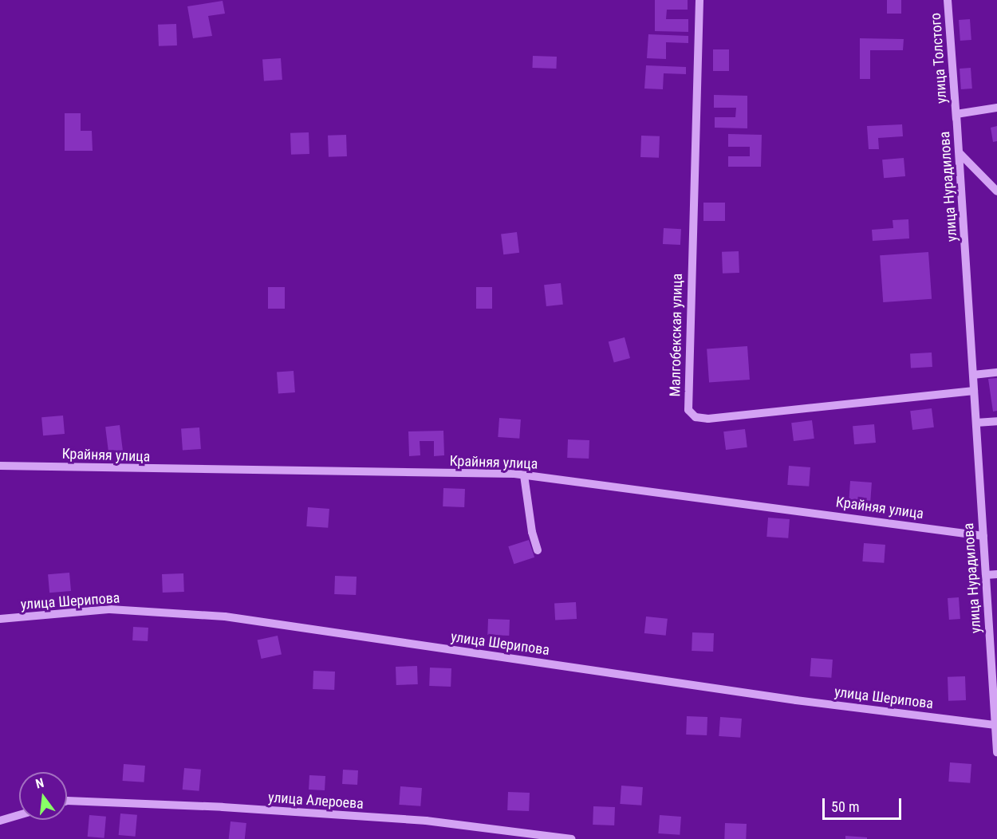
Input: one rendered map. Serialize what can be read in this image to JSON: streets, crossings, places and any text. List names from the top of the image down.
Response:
{
  "streets": {
    "street": [
      "улица Толстого",
      "улица Нурадилова",
      "Малгобекская улица",
      "Крайняя улица",
      "улица Шерипова",
      "улица Алероева"
    ]
  },
  "crossings": [
    ["улица Толстого", "улица Нурадилова"],
    ["улица Нурадилова", "Малгобекская улица"],
    ["улица Нурадилова", "Крайняя улица"],
    ["улица Нурадилова", "улица Шерипова"]
  ],
  "scale_bar": "50 m",
  "north": "top"
}
